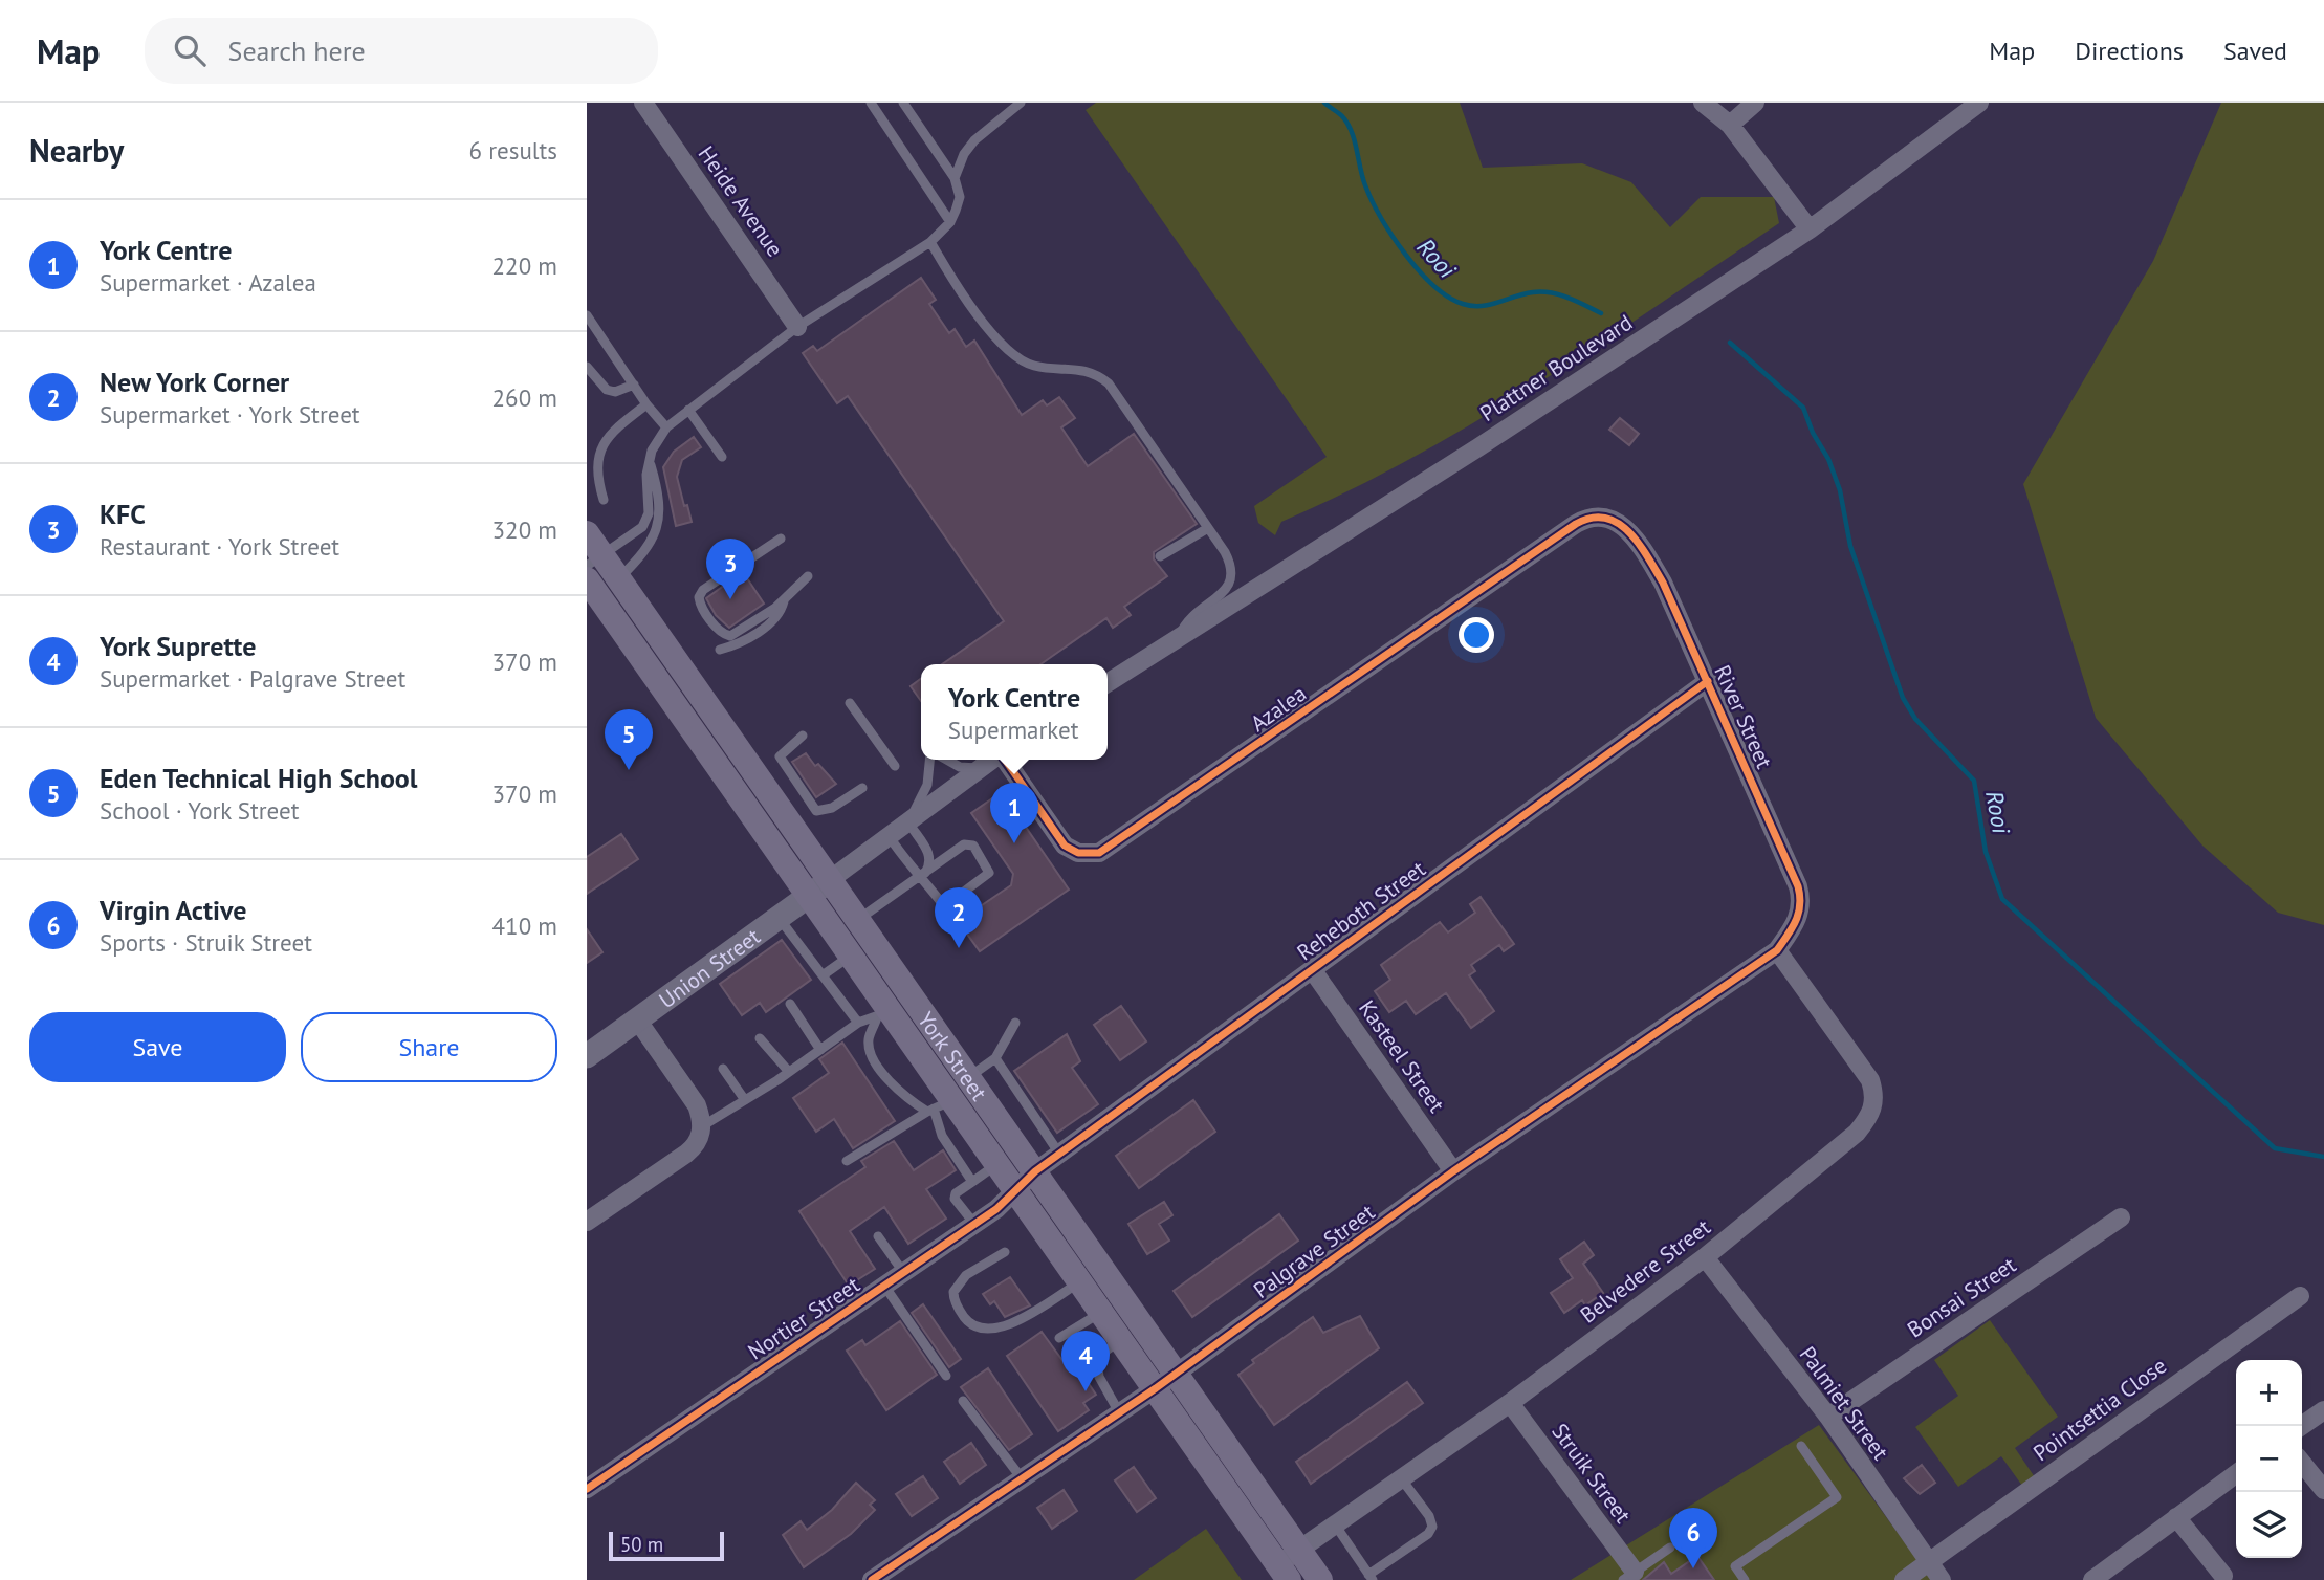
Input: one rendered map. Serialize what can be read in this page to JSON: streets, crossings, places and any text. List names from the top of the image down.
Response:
{
  "streets": {
    "main road": ["York Street"],
    "street": [
      "Heide Avenue",
      "Plattner Boulevard",
      "Azalea",
      "River Street",
      "Reheboth Street",
      "Union Street",
      "Kasteel Street",
      "Palgrave Street",
      "Belvedere Street",
      "Bonsai Street",
      "Nortier Street",
      "Palmiet Street",
      "Pointsettia Close",
      "Struik Street"
    ]
  },
  "crossings": [
    ["Azalea", "River Street"],
    ["River Street", "Reheboth Street"],
    ["River Street", "Palgrave Street"],
    ["River Street", "Belvedere Street"],
    ["Reheboth Street", "York Street"],
    ["Reheboth Street", "Kasteel Street"],
    ["Reheboth Street", "Nortier Street"],
    ["Union Street", "York Street"],
    ["York Street", "Palgrave Street"],
    ["York Street", "Belvedere Street"],
    ["York Street", "Nortier Street"],
    ["Kasteel Street", "Palgrave Street"],
    ["Palgrave Street", "Belvedere Street"],
    ["Belvedere Street", "Palmiet Street"],
    ["Belvedere Street", "Struik Street"],
    ["Bonsai Street", "Palmiet Street"],
    ["Palmiet Street", "Pointsettia Close"]
  ],
  "water": ["Rooi"],
  "scale_bar": "50 m",
  "page": {
    "header": "Map",
    "search": "Search here",
    "nav": ["Map", "Directions", "Saved"],
    "heading": ["Nearby", "6 results"],
    "list": [
      {
        "mark": "1",
        "name": "York Centre",
        "note": "Supermarket · Azalea",
        "value": "220 m"
      },
      {
        "mark": "2",
        "name": "New York Corner",
        "note": "Supermarket · York Street",
        "value": "260 m"
      },
      {
        "mark": "3",
        "name": "KFC",
        "note": "Restaurant · York Street",
        "value": "320 m"
      },
      {
        "mark": "4",
        "name": "York Suprette",
        "note": "Supermarket · Palgrave Street",
        "value": "370 m"
      },
      {
        "mark": "5",
        "name": "Eden Technical High School",
        "note": "School · York Street",
        "value": "370 m"
      },
      {
        "mark": "6",
        "name": "Virgin Active",
        "note": "Sports · Struik Street",
        "value": "410 m"
      }
    ],
    "pins": [
      "3",
      "5",
      "1",
      "2",
      "4",
      "6"
    ],
    "popup": ["York Centre", "Supermarket"],
    "buttons": ["Save", "Share"],
    "map_buttons": ["+", "−"],
    "scale": "50 m"
  }
}
